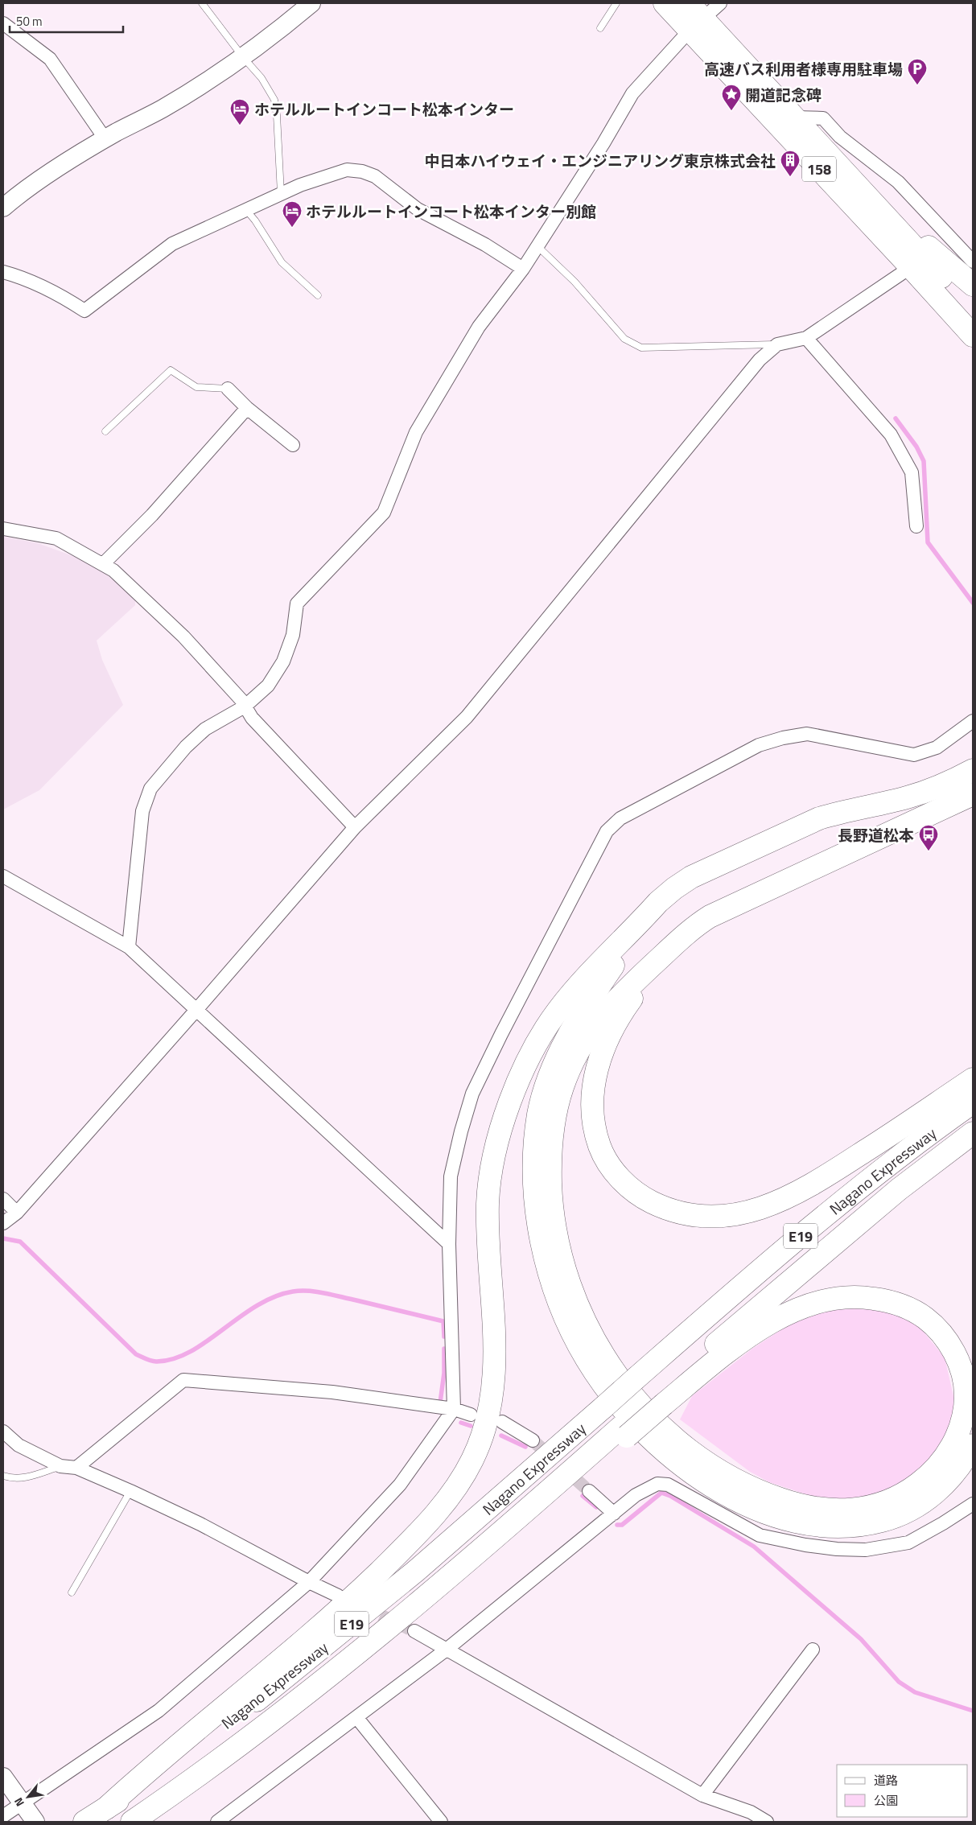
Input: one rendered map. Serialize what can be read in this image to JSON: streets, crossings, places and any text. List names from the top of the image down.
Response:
{
  "streets": {
    "highway": ["158", "Nagano Expressway", "E19"]
  },
  "places": {
    "parking": ["高速バス利用者様専用駐車場"],
    "place": ["開道記念碑"],
    "hotel": ["ホテルルートインコート松本インター", "ホテルルートインコート松本インター別館"],
    "building": ["中日本ハイウェイ・エンジニアリング東京株式会社"],
    "bus stop": ["長野道松本"]
  },
  "legend": ["道路", "公園"],
  "scale_bar": "50 m",
  "north": "bottom left"
}
